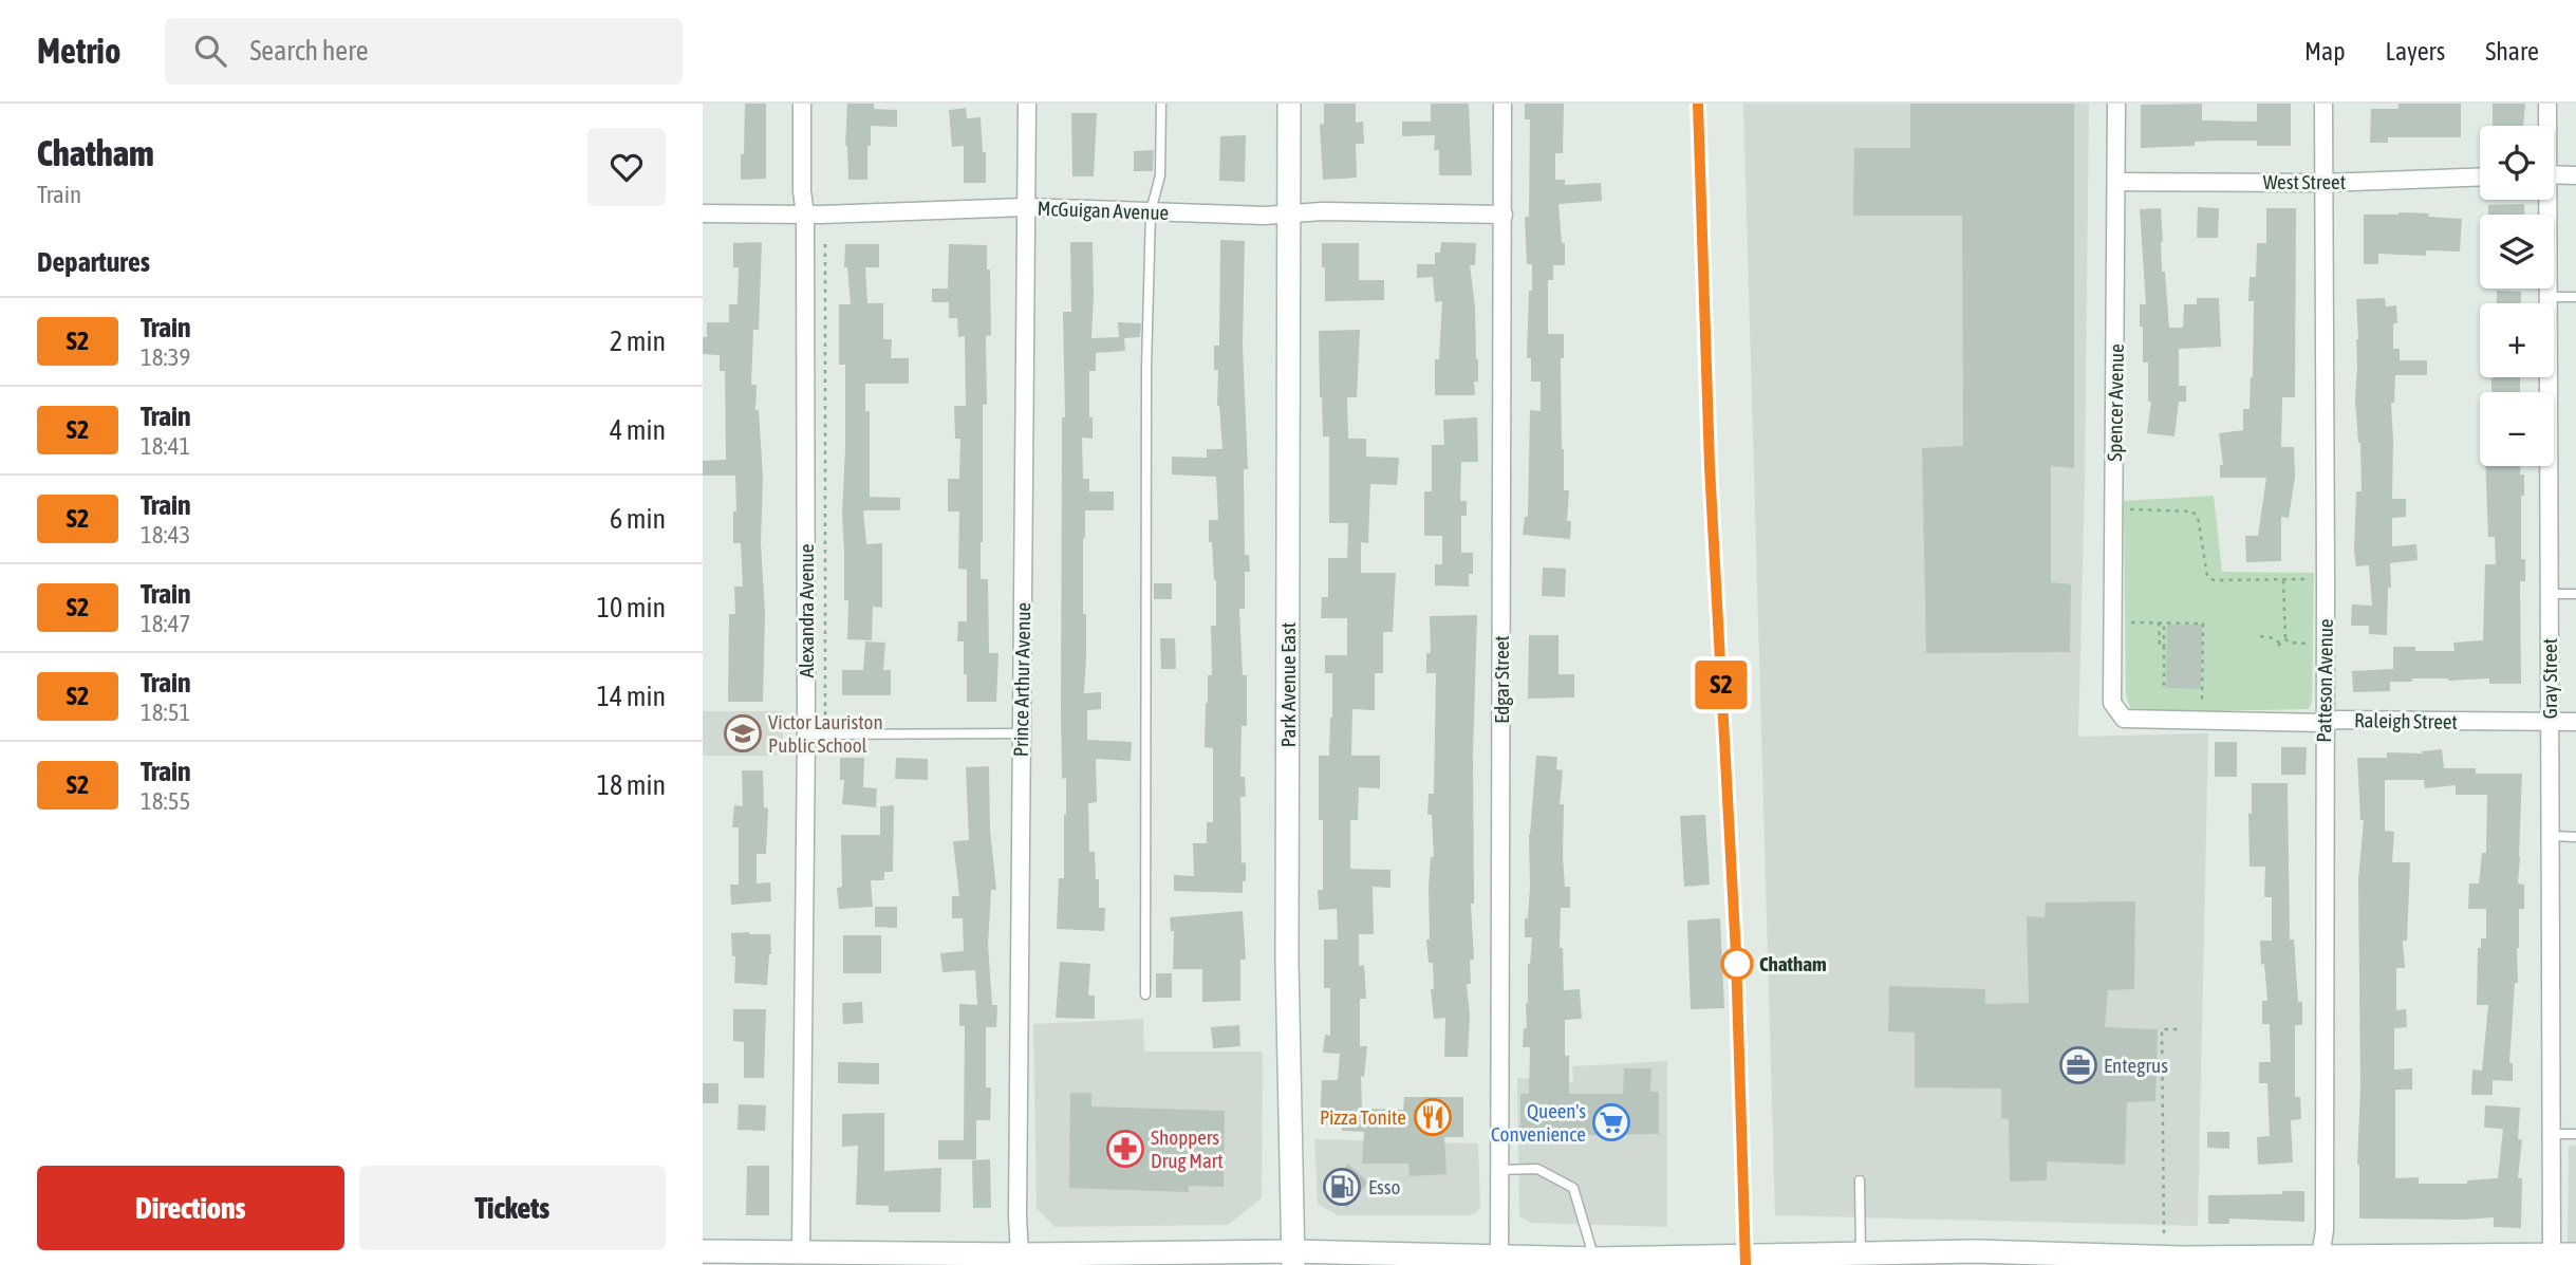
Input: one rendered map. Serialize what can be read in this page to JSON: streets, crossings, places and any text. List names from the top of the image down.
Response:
{
  "streets": {
    "main road": ["Park Avenue East"],
    "street": [
      "West Street",
      "McGuigan Avenue",
      "Spencer Avenue",
      "Alexandra Avenue",
      "Gray Street",
      "Prince Arthur Avenue",
      "Edgar Street",
      "Patteson Avenue",
      "Raleigh Street"
    ]
  },
  "crossings": [
    ["West Street", "Spencer Avenue"],
    ["West Street", "Patteson Avenue"],
    ["McGuigan Avenue", "Alexandra Avenue"],
    ["McGuigan Avenue", "Prince Arthur Avenue"],
    ["McGuigan Avenue", "Edgar Street"],
    ["McGuigan Avenue", "Park Avenue East"],
    ["Spencer Avenue", "Raleigh Street"],
    ["Gray Street", "Raleigh Street"],
    ["Patteson Avenue", "Raleigh Street"]
  ],
  "places": {
    "school or university": ["Victor Lauriston Public School"],
    "other": ["Chatham"],
    "office": ["Entegrus"],
    "restaurant": ["Pizza Tonite"],
    "supermarket": ["Queen's Convenience"],
    "pharmacy": ["Shoppers Drug Mart"],
    "fuel station": ["Esso"]
  },
  "page": {
    "header": "Metrio",
    "search": "Search here",
    "nav": ["Map", "Layers", "Share"],
    "heading": [
      ["Chatham", "Train"],
      "Departures"
    ],
    "on_map": "S2",
    "map_buttons": ["+", "−"],
    "list": [
      {
        "mark": "S2",
        "name": "Train",
        "note": "18:39",
        "value": "2 min"
      },
      {
        "mark": "S2",
        "name": "Train",
        "note": "18:41",
        "value": "4 min"
      },
      {
        "mark": "S2",
        "name": "Train",
        "note": "18:43",
        "value": "6 min"
      },
      {
        "mark": "S2",
        "name": "Train",
        "note": "18:47",
        "value": "10 min"
      },
      {
        "mark": "S2",
        "name": "Train",
        "note": "18:51",
        "value": "14 min"
      },
      {
        "mark": "S2",
        "name": "Train",
        "note": "18:55",
        "value": "18 min"
      }
    ],
    "buttons": ["Directions", "Tickets"]
  }
}
